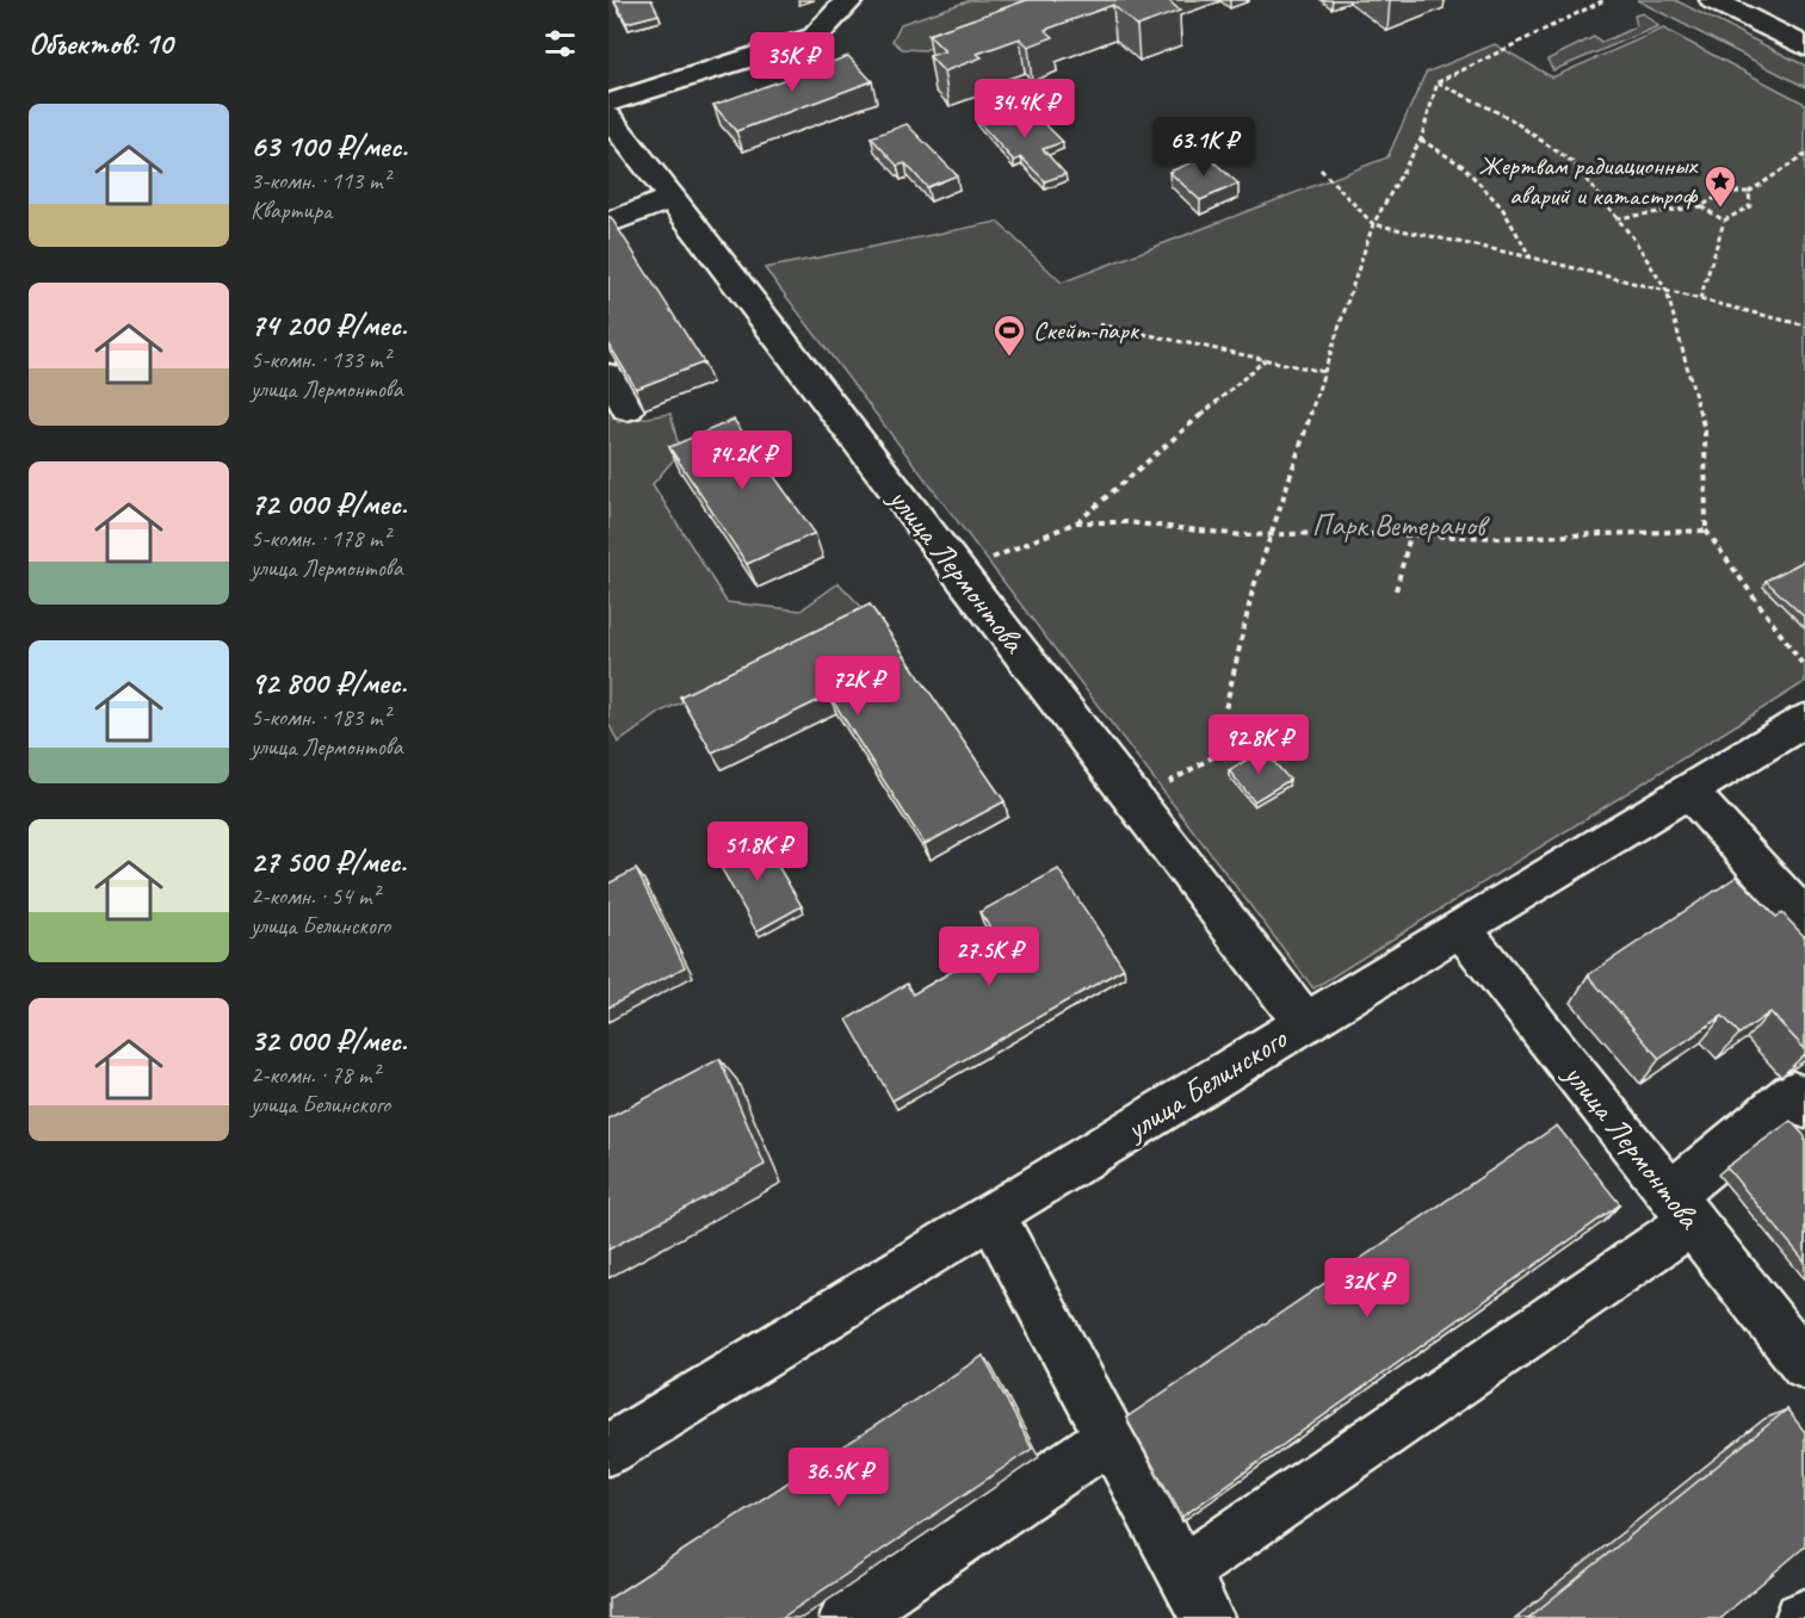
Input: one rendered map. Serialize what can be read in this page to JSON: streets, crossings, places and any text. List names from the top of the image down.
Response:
{
  "streets": {
    "street": ["улица Лермонтова", "улица Белинского"]
  },
  "crossings": [
    ["улица Лермонтова", "улица Белинского"]
  ],
  "parks": ["Парк Ветеранов"],
  "places": {
    "place": ["Жертвам радиационных аварий и катастроф"],
    "sports": ["Скейт-парк"]
  },
  "page": {
    "heading": "Объектов: 10",
    "price": [
      "35K ₽",
      "34.4K ₽",
      "63.1K ₽",
      "74.2K ₽",
      "72K ₽",
      "92.8K ₽",
      "51.8K ₽",
      "27.5K ₽",
      "32K ₽",
      "36.5K ₽"
    ],
    "list": [
      {
        "name": "63 100 ₽/мес.",
        "note": "3-комн. · 113 m² · Квартира"
      },
      {
        "name": "74 200 ₽/мес.",
        "note": "5-комн. · 133 m² · улица Лермонтова"
      },
      {
        "name": "72 000 ₽/мес.",
        "note": "5-комн. · 178 m² · улица Лермонтова"
      },
      {
        "name": "92 800 ₽/мес.",
        "note": "5-комн. · 183 m² · улица Лермонтова"
      },
      {
        "name": "27 500 ₽/мес.",
        "note": "2-комн. · 54 m² · улица Белинского"
      },
      {
        "name": "32 000 ₽/мес.",
        "note": "2-комн. · 78 m² · улица Белинского"
      }
    ]
  }
}
